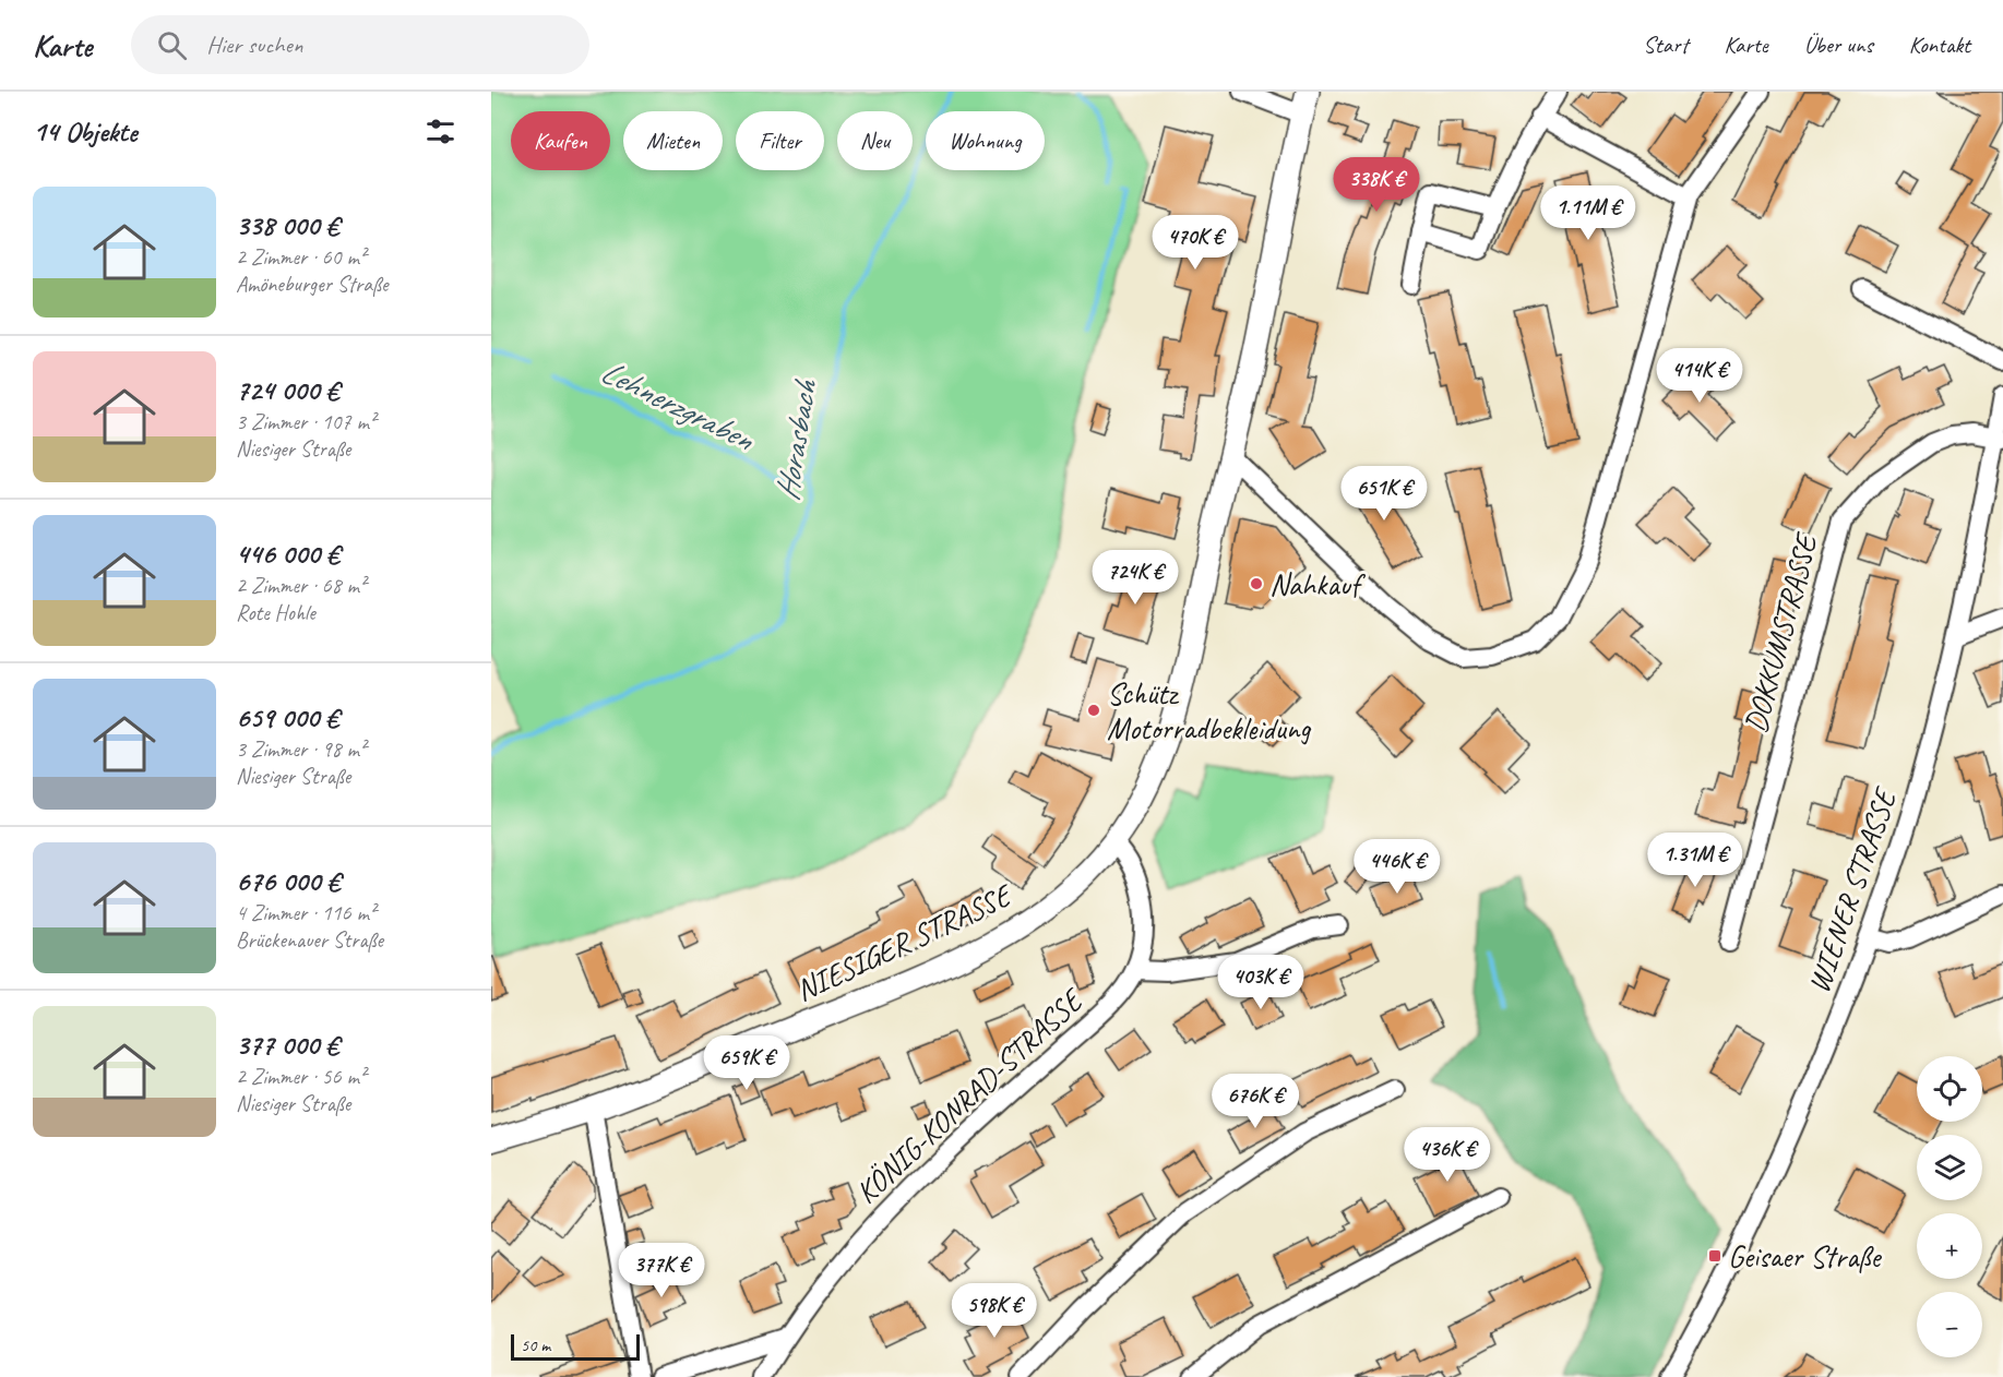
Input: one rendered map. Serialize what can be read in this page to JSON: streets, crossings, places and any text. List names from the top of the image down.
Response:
{
  "streets": {
    "main road": ["NIESIGER STRASSE"],
    "street": ["DOKKUMSTRASSE", "WIENER STRASSE", "KÖNIG-KONRAD-STRASSE"]
  },
  "crossings": [
    ["DOKKUMSTRASSE", "WIENER STRASSE"],
    ["NIESIGER STRASSE", "KÖNIG-KONRAD-STRASSE"]
  ],
  "water": ["Lehnerzgraben", "Horasbach"],
  "places": {
    "other": ["Nahkauf", "Schütz Motorradbekleidung"],
    "transit": ["Geisaer Straße"]
  },
  "scale_bar": "50 m",
  "page": {
    "header": "Karte",
    "search": "Hier suchen",
    "nav": [
      "Start",
      "Karte",
      "Über uns",
      "Kontakt"
    ],
    "heading": "14 Objekte",
    "chip": [
      "Kaufen",
      "Mieten",
      "Filter",
      "Neu",
      "Wohnung"
    ],
    "price": [
      "338K €",
      "1.11M €",
      "470K €",
      "414K €",
      "651K €",
      "724K €",
      "1.31M €",
      "446K €",
      "403K €",
      "659K €",
      "676K €",
      "436K €",
      "377K €",
      "598K €"
    ],
    "list": [
      {
        "name": "338 000 €",
        "note": "2 Zimmer · 60 m² · Amöneburger Straße"
      },
      {
        "name": "724 000 €",
        "note": "3 Zimmer · 107 m² · Niesiger Straße"
      },
      {
        "name": "446 000 €",
        "note": "2 Zimmer · 68 m² · Rote Hohle"
      },
      {
        "name": "659 000 €",
        "note": "3 Zimmer · 98 m² · Niesiger Straße"
      },
      {
        "name": "676 000 €",
        "note": "4 Zimmer · 116 m² · Brückenauer Straße"
      },
      {
        "name": "377 000 €",
        "note": "2 Zimmer · 56 m² · Niesiger Straße"
      }
    ],
    "map_buttons": ["+", "−"],
    "scale": "50 m"
  }
}
